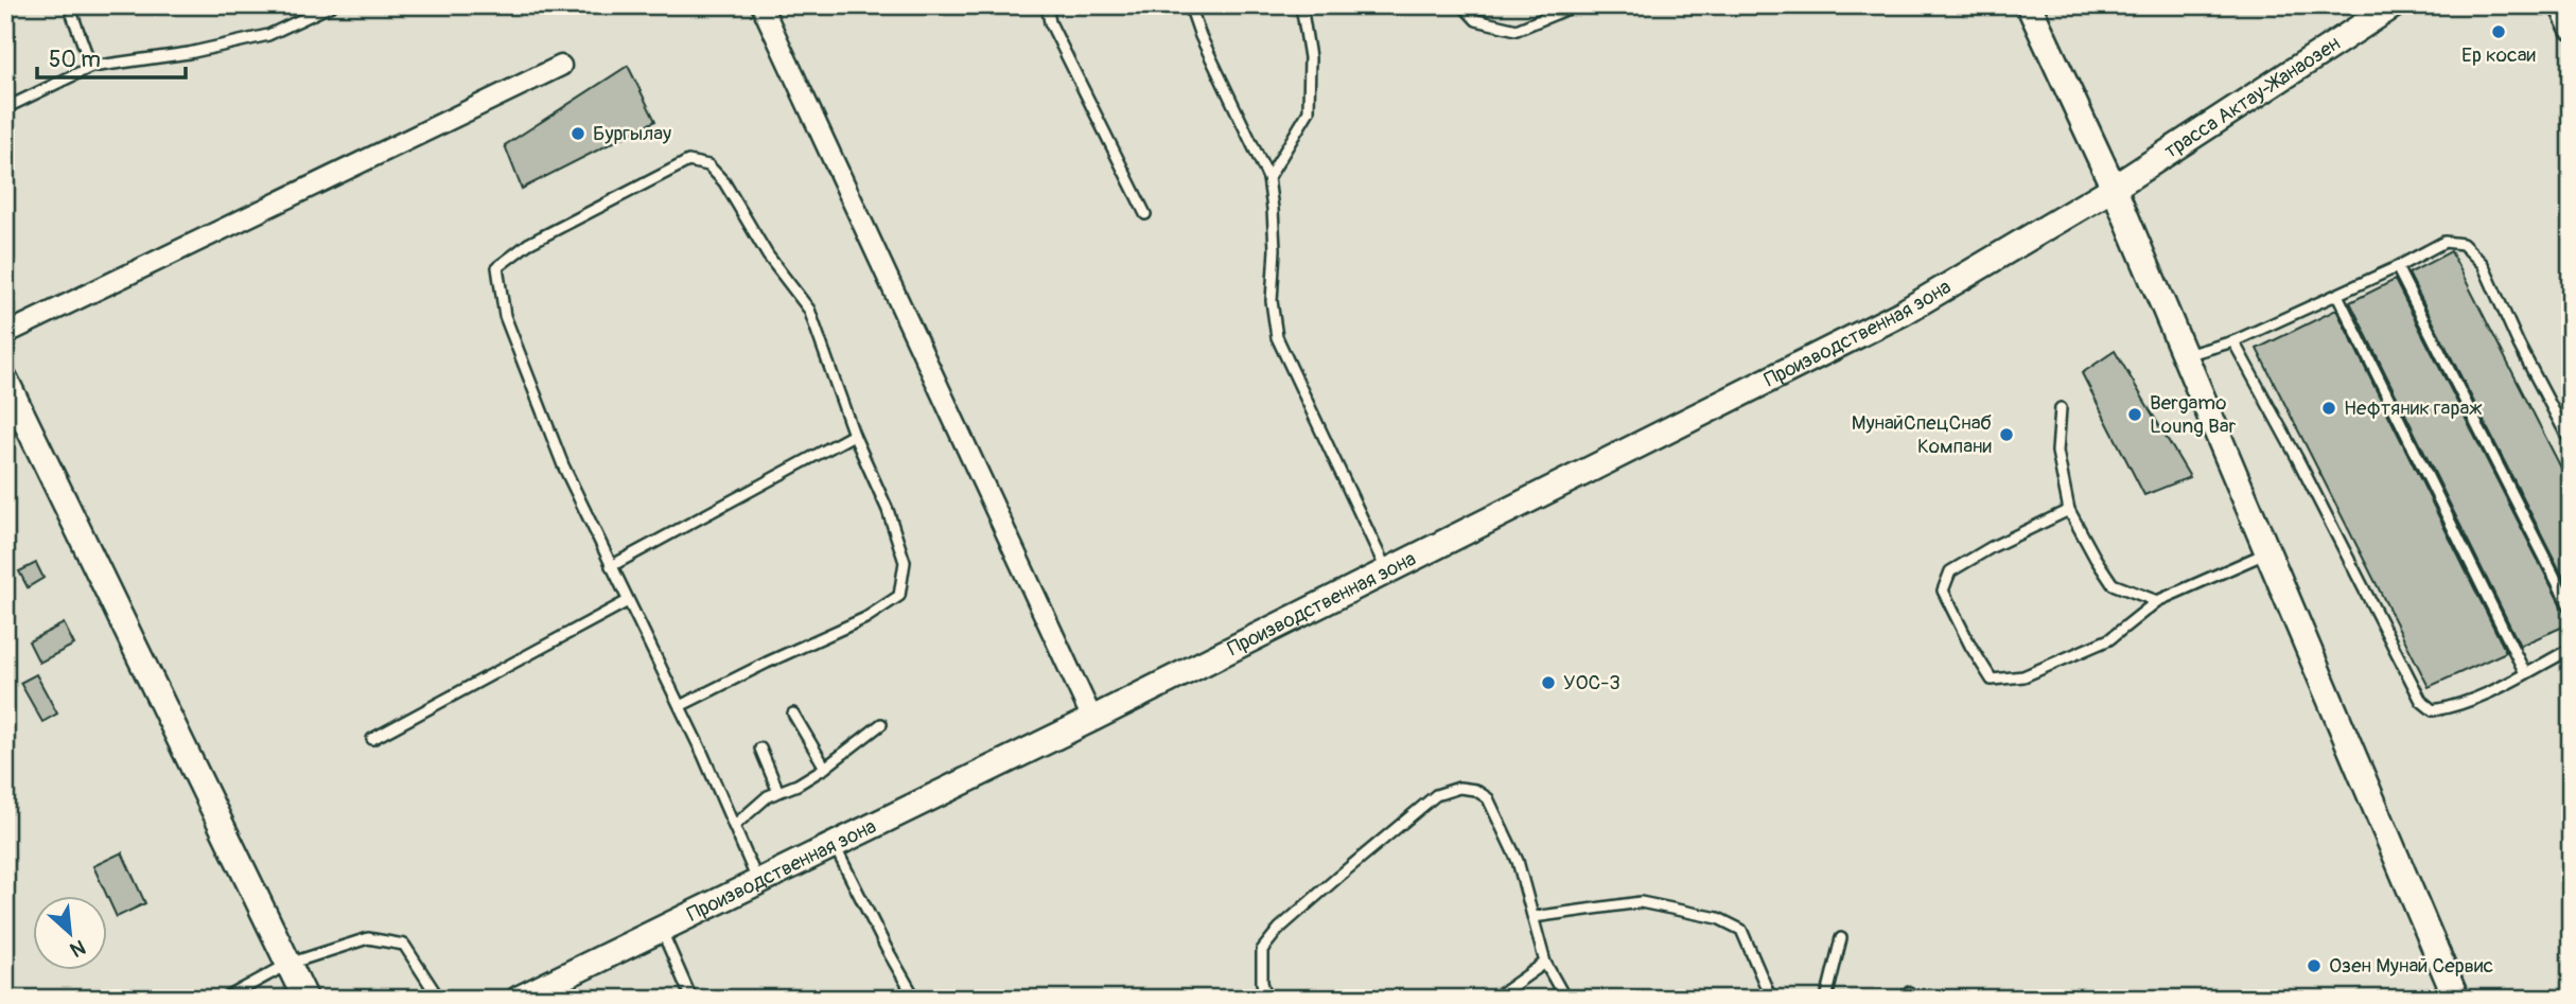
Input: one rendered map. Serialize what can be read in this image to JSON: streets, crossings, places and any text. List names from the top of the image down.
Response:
{
  "streets": {
    "main road": ["трасса Актау-Жанаозен", "Производственная зона"]
  },
  "crossings": [
    ["трасса Актау-Жанаозен", "Производственная зона"]
  ],
  "places": [
    "Ер косаи",
    "Бургылау",
    "Нефтяник гараж",
    "Bergamo Loung Bar",
    "МунайСпецСнаб Компани",
    "УОС-3",
    "Озен Мунай Сервис"
  ],
  "scale_bar": "50 m",
  "north": "bottom right"
}
